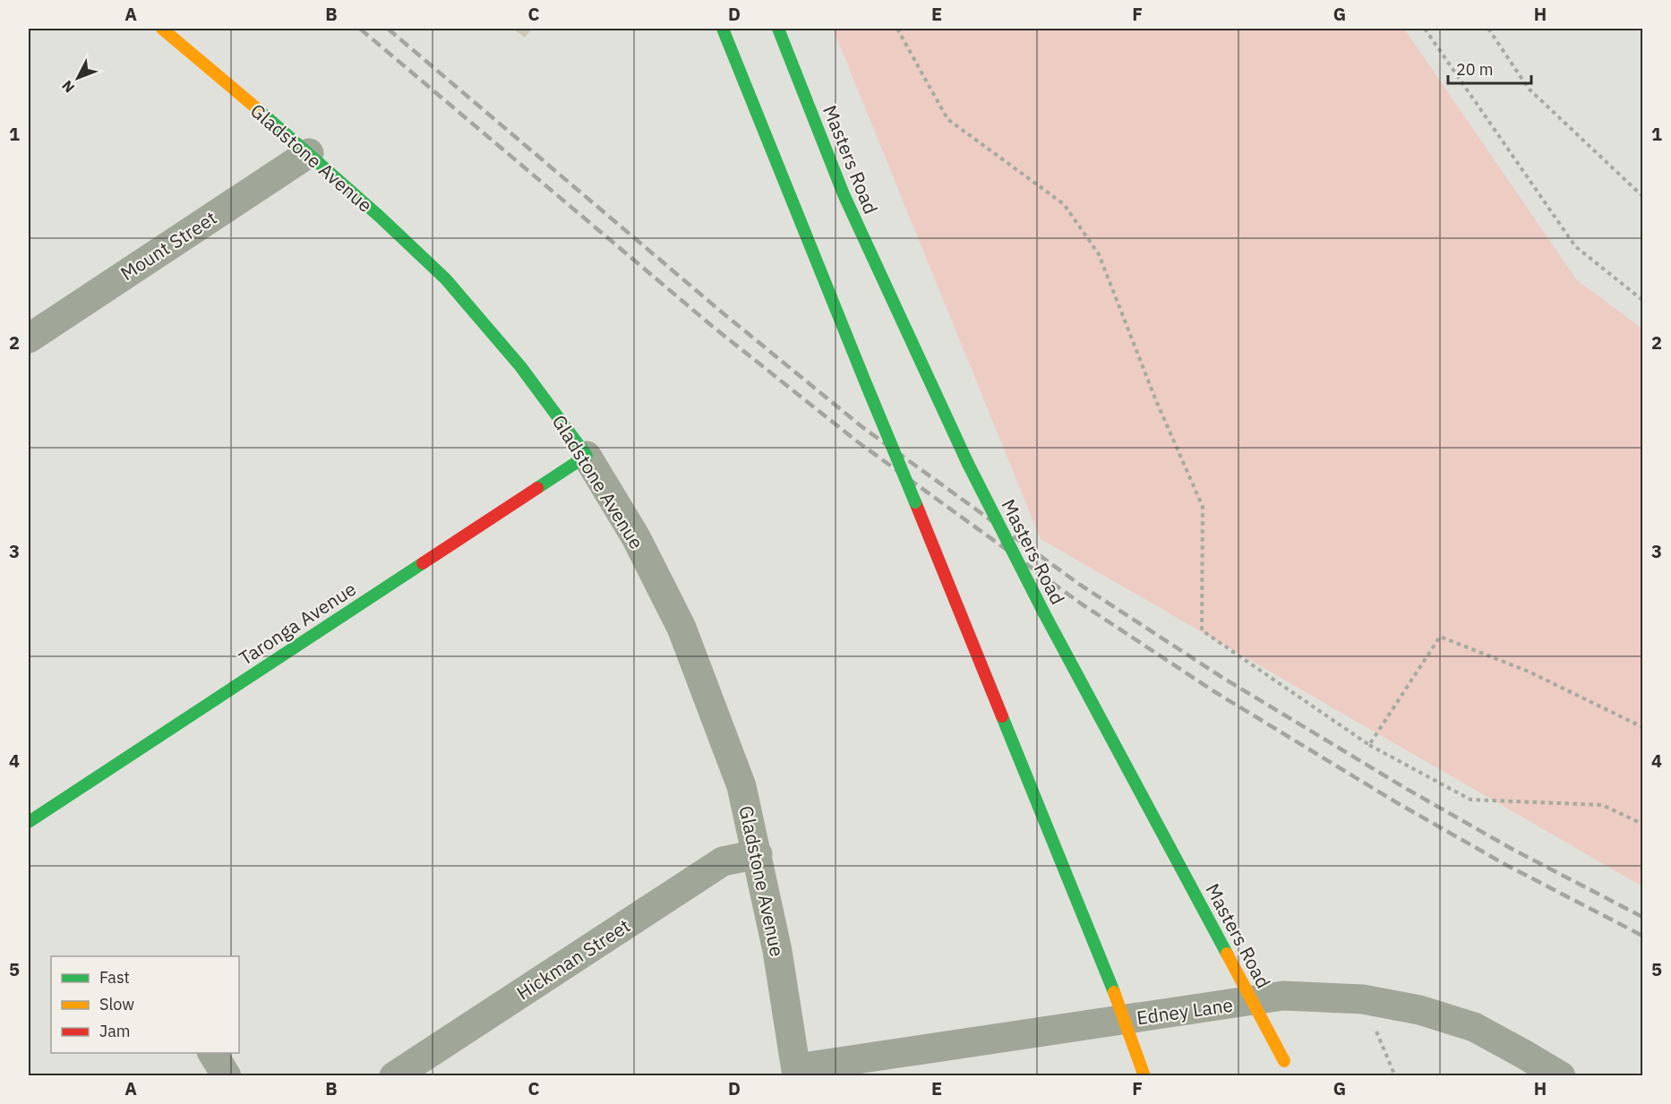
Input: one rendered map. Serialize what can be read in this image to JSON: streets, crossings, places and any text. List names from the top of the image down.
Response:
{
  "streets": {
    "main road": ["Gladstone Avenue", "Masters Road", "Taronga Avenue"],
    "street": ["Mount Street", "Hickman Street", "Edney Lane"]
  },
  "crossings": [
    ["Gladstone Avenue", "Mount Street"],
    ["Gladstone Avenue", "Taronga Avenue"],
    ["Gladstone Avenue", "Hickman Street"],
    ["Gladstone Avenue", "Edney Lane"]
  ],
  "legend": ["Fast", "Slow", "Jam"],
  "scale_bar": "20 m",
  "north": "bottom left",
  "grid": {
    "columns": [
      "A",
      "B",
      "C",
      "D",
      "E",
      "F",
      "G",
      "H"
    ],
    "rows": [
      "1",
      "2",
      "3",
      "4",
      "5"
    ]
  }
}
